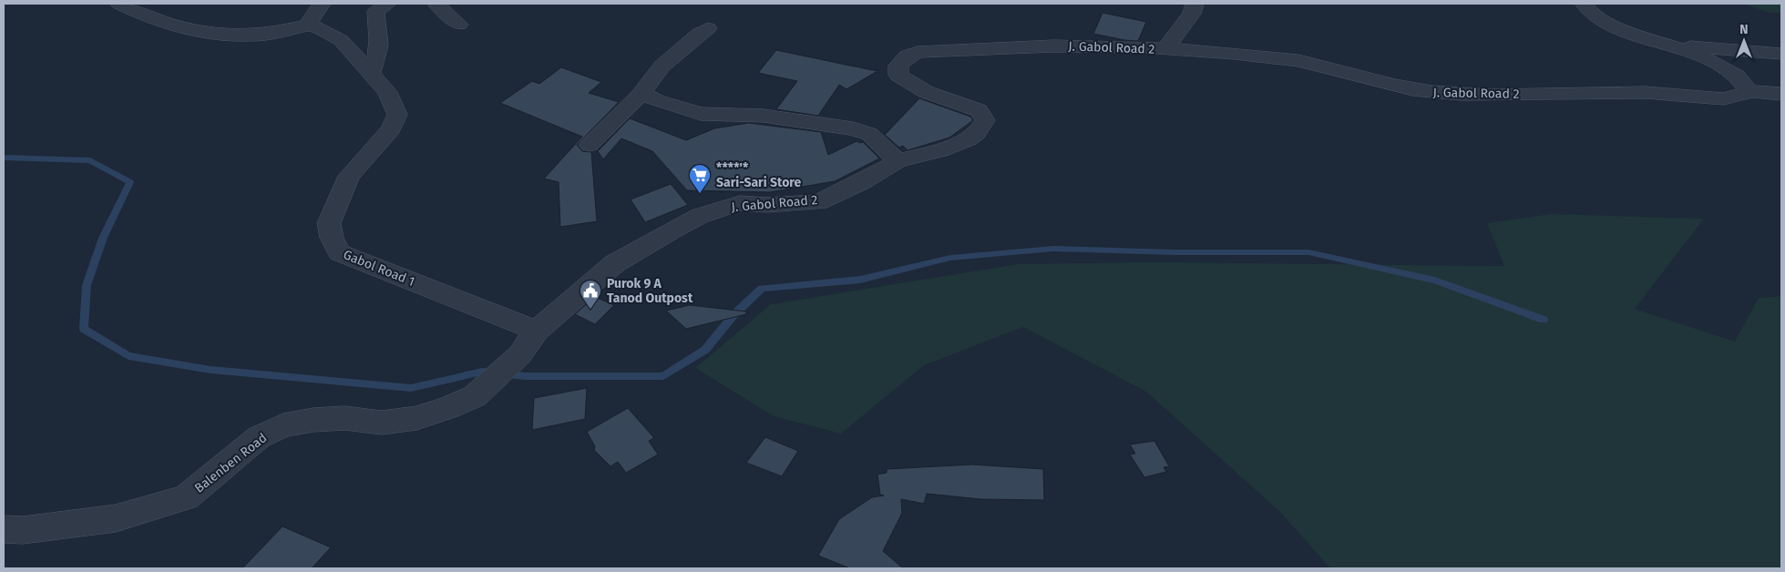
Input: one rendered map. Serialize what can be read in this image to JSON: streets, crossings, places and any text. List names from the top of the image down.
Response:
{
  "streets": {
    "street": ["J. Gabol Road 2", "Gabol Road 1", "Balenben Road"]
  },
  "crossings": [
    ["J. Gabol Road 2", "Gabol Road 1"],
    ["J. Gabol Road 2", "Balenben Road"],
    ["Gabol Road 1", "Balenben Road"]
  ],
  "places": {
    "supermarket": ["****'* Sari-Sari Store"],
    "public building": ["Purok 9 A Tanod Outpost"]
  },
  "north": "top"
}
